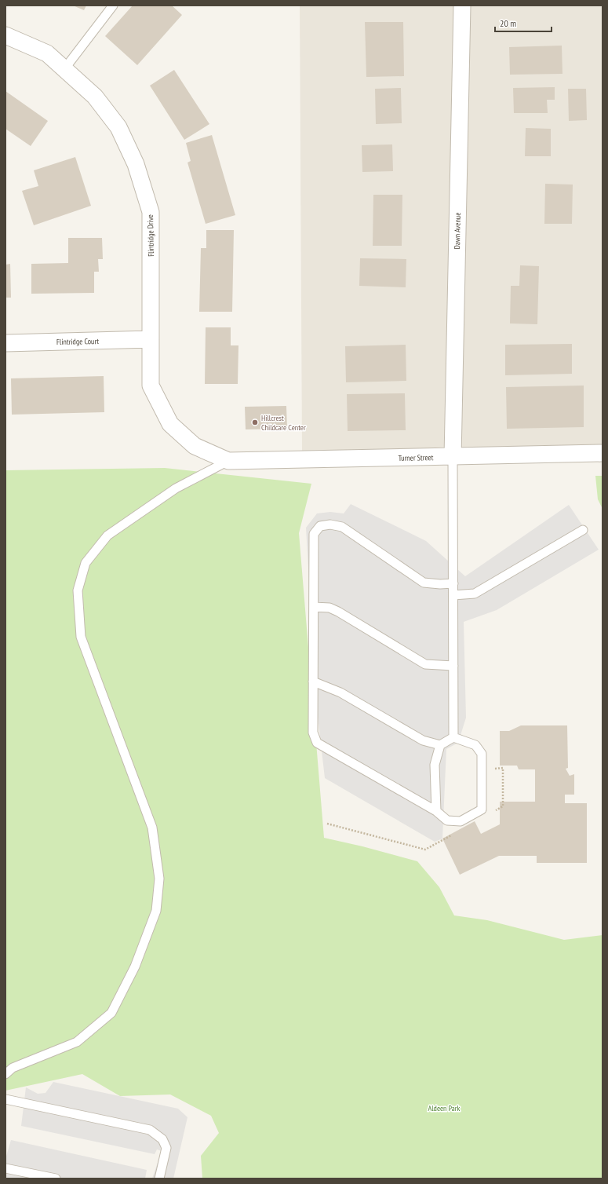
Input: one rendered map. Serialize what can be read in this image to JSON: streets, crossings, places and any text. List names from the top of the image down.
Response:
{
  "streets": {
    "street": [
      "Dawn Avenue",
      "Flintridge Drive",
      "Flintridge Court",
      "Turner Street"
    ]
  },
  "crossings": [
    ["Dawn Avenue", "Turner Street"],
    ["Flintridge Drive", "Flintridge Court"],
    ["Flintridge Drive", "Turner Street"]
  ],
  "parks": ["Aldeen Park"],
  "places": ["Hillcrest Childcare Center"],
  "scale_bar": "20 m"
}
